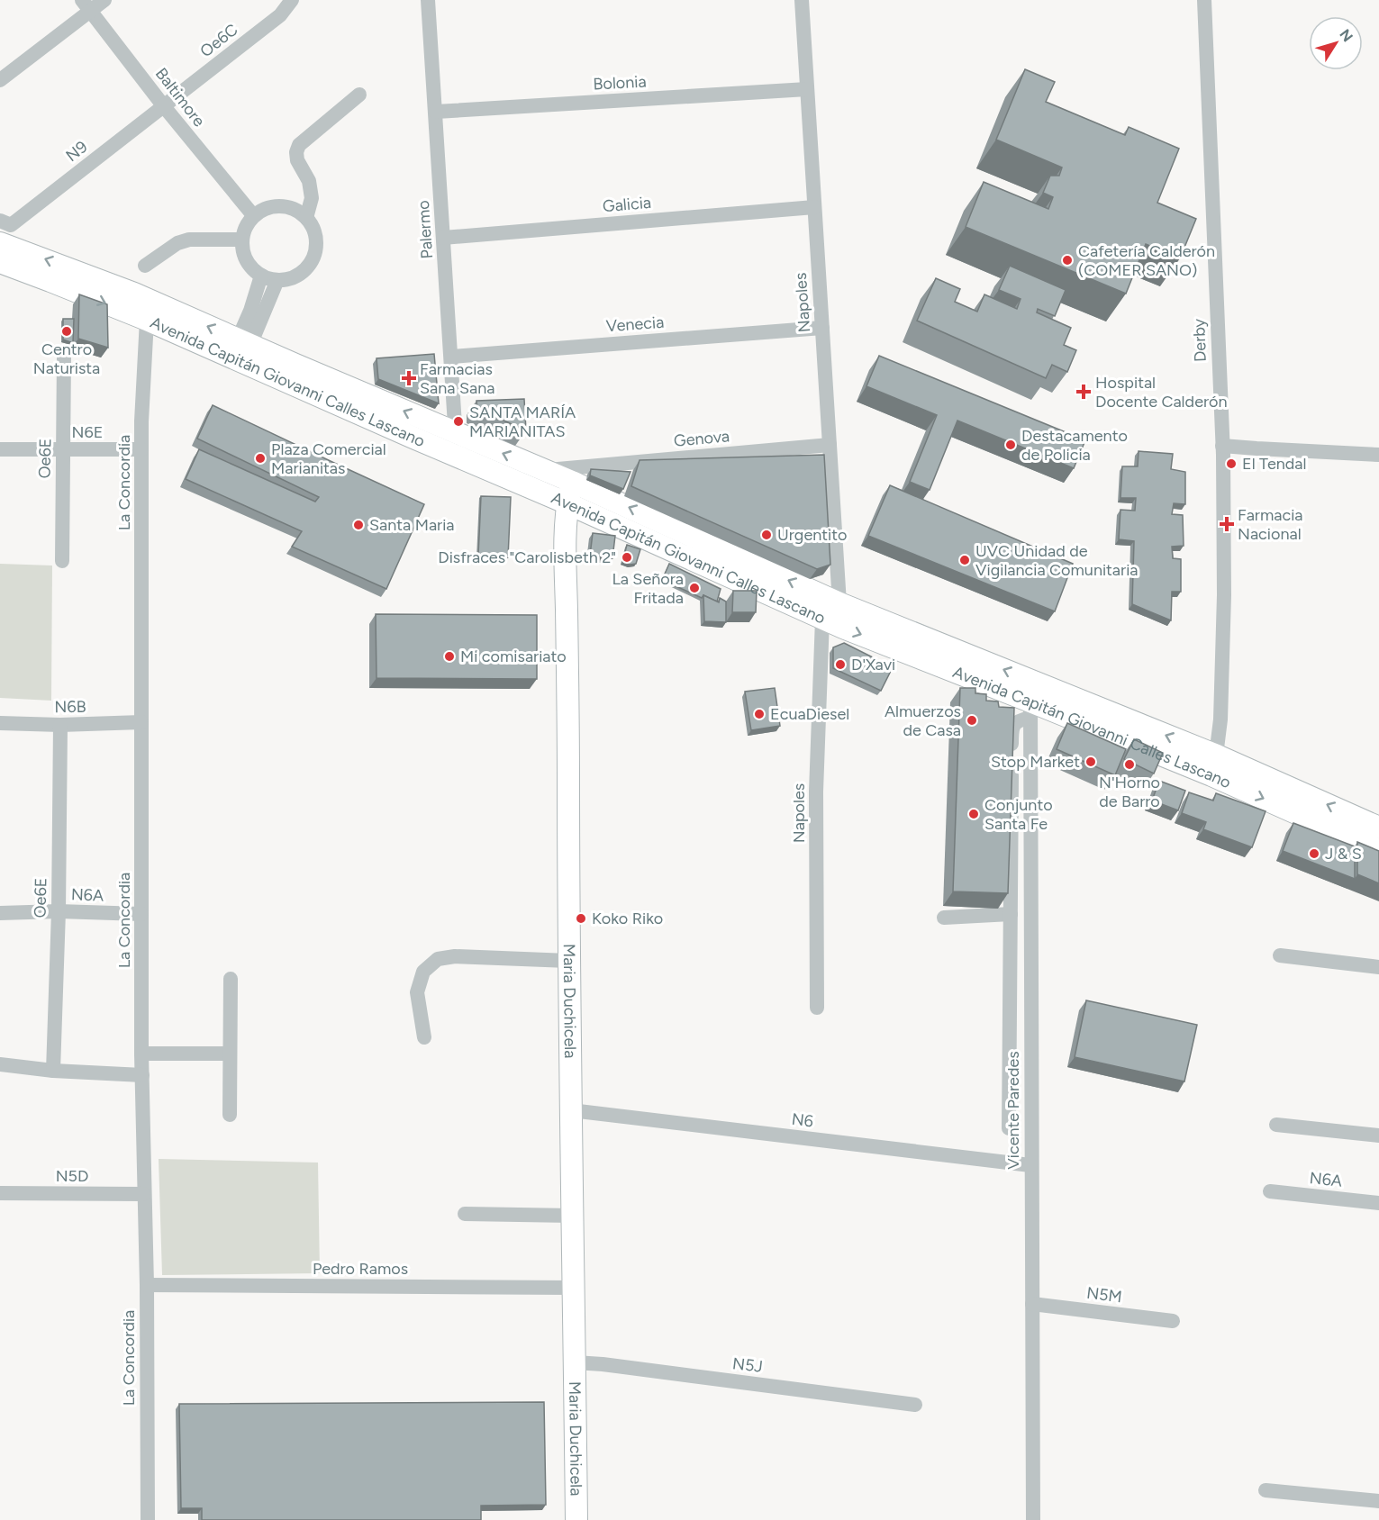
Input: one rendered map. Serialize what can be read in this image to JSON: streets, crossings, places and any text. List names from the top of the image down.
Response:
{
  "streets": {
    "main road": ["Avenida Capitán Giovanni Calles Lascano", "Maria Duchicela"],
    "street": [
      "Oe6C",
      "Bolonia",
      "Baltimore",
      "N9",
      "Galicia",
      "Palermo",
      "Napoles",
      "Venecia",
      "Derby",
      "N6E",
      "Genova",
      "Oe6E",
      "La Concordia",
      "N6B",
      "N6A",
      "Vicente Paredes",
      "N6",
      "N5D",
      "Pedro Ramos",
      "N5M",
      "N5J"
    ]
  },
  "crossings": [
    ["Oe6C", "Baltimore"],
    ["Oe6C", "N9"],
    ["Bolonia", "Palermo"],
    ["Bolonia", "Napoles"],
    ["Baltimore", "N9"],
    ["N9", "Avenida Capitán Giovanni Calles Lascano"],
    ["Galicia", "Palermo"],
    ["Galicia", "Napoles"],
    ["Palermo", "Venecia"],
    ["Palermo", "Avenida Capitán Giovanni Calles Lascano"],
    ["Napoles", "Venecia"],
    ["Napoles", "Avenida Capitán Giovanni Calles Lascano"],
    ["Napoles", "Genova"],
    ["Derby", "Avenida Capitán Giovanni Calles Lascano"],
    ["Avenida Capitán Giovanni Calles Lascano", "Genova"],
    ["Avenida Capitán Giovanni Calles Lascano", "La Concordia"],
    ["Avenida Capitán Giovanni Calles Lascano", "Maria Duchicela"],
    ["Avenida Capitán Giovanni Calles Lascano", "Vicente Paredes"],
    ["N6E", "Oe6E"],
    ["N6E", "La Concordia"],
    ["Oe6E", "N6B"],
    ["Oe6E", "N6A"],
    ["La Concordia", "N6B"],
    ["La Concordia", "N6A"],
    ["La Concordia", "N5D"],
    ["La Concordia", "Pedro Ramos"],
    ["Maria Duchicela", "N6"],
    ["Maria Duchicela", "Pedro Ramos"],
    ["Maria Duchicela", "N5J"],
    ["Vicente Paredes", "N6"],
    ["Vicente Paredes", "N5M"]
  ],
  "places": {
    "other": [
      "Cafetería Calderón (COMER SANO)",
      "Centro Naturista",
      "SANTA MARÍA MARIANITAS",
      "Destacamento de Policia",
      "Plaza Comercial Marianitas",
      "El Tendal",
      "Santa Maria",
      "Urgentito",
      "Disfraces \"Carolisbeth 2\"",
      "UVC Unidad de Vigilancia Comunitaria",
      "La Señora Fritada",
      "Mi comisariato",
      "D'Xavi",
      "EcuaDiesel",
      "Almuerzos de Casa",
      "Stop Market",
      "N'Horno de Barro",
      "Conjunto Santa Fe",
      "J & S",
      "Koko Riko"
    ],
    "health": ["Farmacias Sana Sana", "Hospital Docente Calderón", "Farmacia Nacional"]
  },
  "north": "top right"
}
